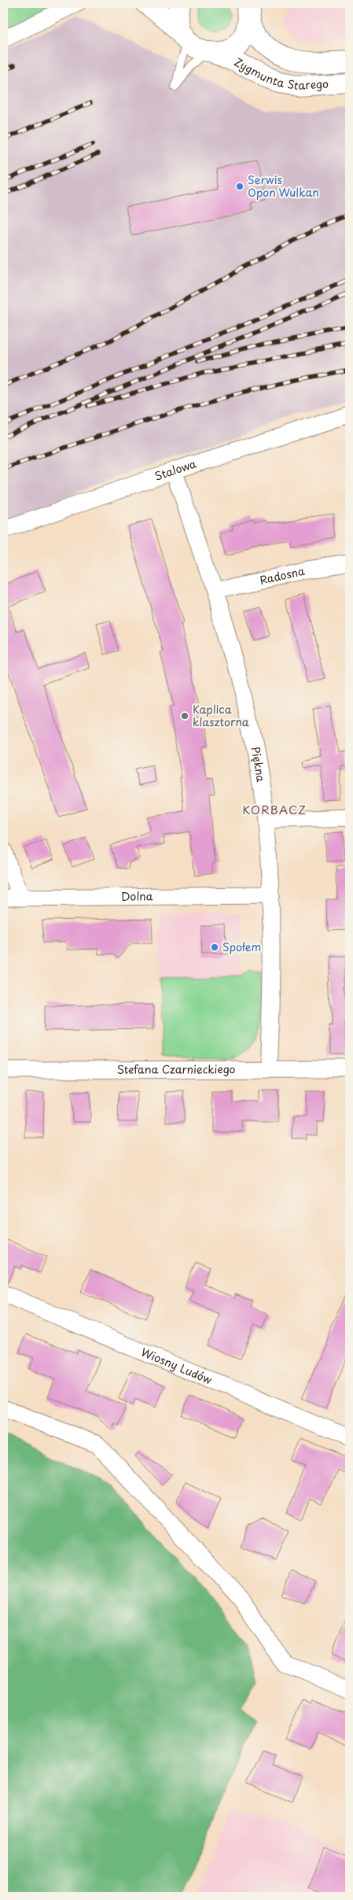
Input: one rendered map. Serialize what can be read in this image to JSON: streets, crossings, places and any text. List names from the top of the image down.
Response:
{
  "streets": {
    "street": [
      "Zygmunta Starego",
      "Stalowa",
      "Radosna",
      "Piękna",
      "Dolna",
      "Stefana Czarnieckiego",
      "Wiosny Ludów"
    ]
  },
  "crossings": [
    ["Stalowa", "Piękna"],
    ["Radosna", "Piękna"],
    ["Piękna", "Dolna"],
    ["Piękna", "Stefana Czarnieckiego"]
  ],
  "districts": ["KORBACZ"],
  "places": ["Serwis Opon Wulkan", "Kaplica klasztorna", "Społem"]
}
